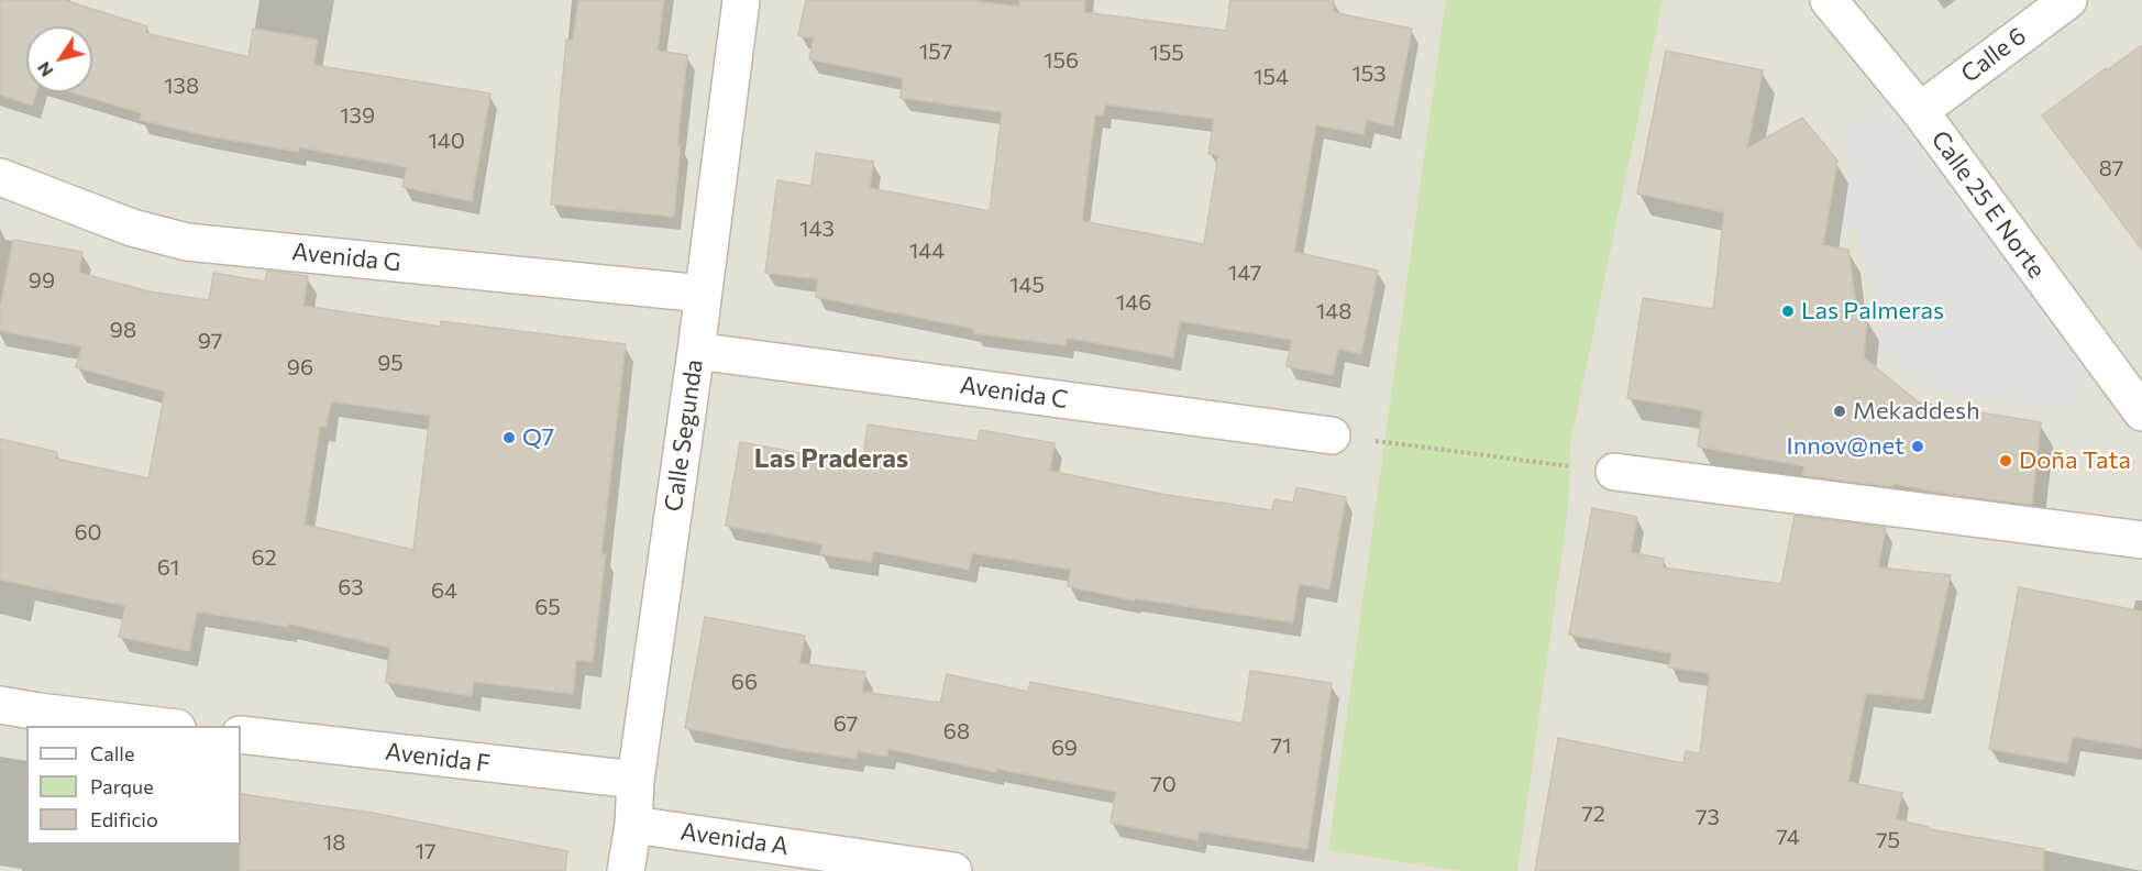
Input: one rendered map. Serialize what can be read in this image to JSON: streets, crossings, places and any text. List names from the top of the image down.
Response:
{
  "streets": {
    "street": [
      "Calle 6",
      "Calle 25 E Norte",
      "Avenida G",
      "Avenida C",
      "Calle Segunda",
      "Avenida F",
      "Avenida A"
    ]
  },
  "crossings": [
    ["Calle 6", "Calle 25 E Norte"],
    ["Avenida G", "Calle Segunda"],
    ["Avenida C", "Calle Segunda"],
    ["Calle Segunda", "Avenida F"],
    ["Calle Segunda", "Avenida A"]
  ],
  "districts": ["Las Praderas"],
  "places": [
    "Las Palmeras",
    "Mekaddesh",
    "Q7",
    "Innov@net",
    "Doña Tata"
  ],
  "house_numbers": [
    "157",
    "155",
    "156",
    "153",
    "154",
    "138",
    "139",
    "140",
    "87",
    "143",
    "144",
    "147",
    "99",
    "145",
    "146",
    "148",
    "98",
    "97",
    "95",
    "96",
    "60",
    "62",
    "61",
    "63",
    "64",
    "65",
    "66",
    "67",
    "68",
    "71",
    "69",
    "70",
    "72",
    "73",
    "74",
    "75",
    "18",
    "17"
  ],
  "legend": ["Calle", "Parque", "Edificio"],
  "north": "bottom left"
}
